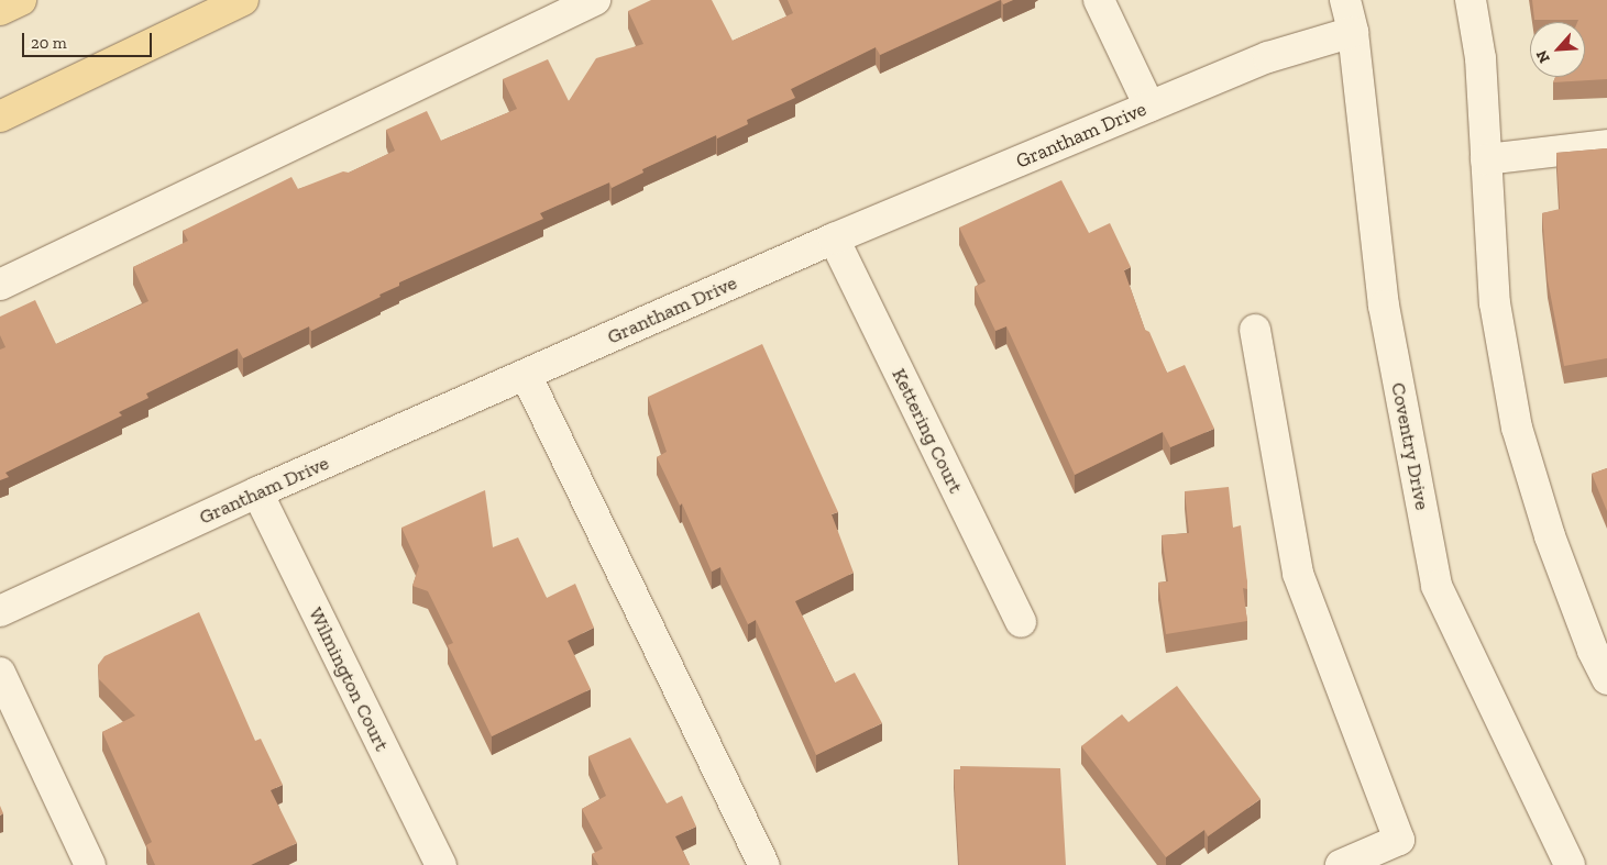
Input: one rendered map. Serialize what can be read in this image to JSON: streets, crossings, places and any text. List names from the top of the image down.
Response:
{
  "streets": {
    "street": [
      "Grantham Drive",
      "Kettering Court",
      "Coventry Drive",
      "Wilmington Court"
    ]
  },
  "crossings": [
    ["Grantham Drive", "Kettering Court"],
    ["Grantham Drive", "Coventry Drive"],
    ["Grantham Drive", "Wilmington Court"]
  ],
  "scale_bar": "20 m",
  "north": "bottom left"
}
